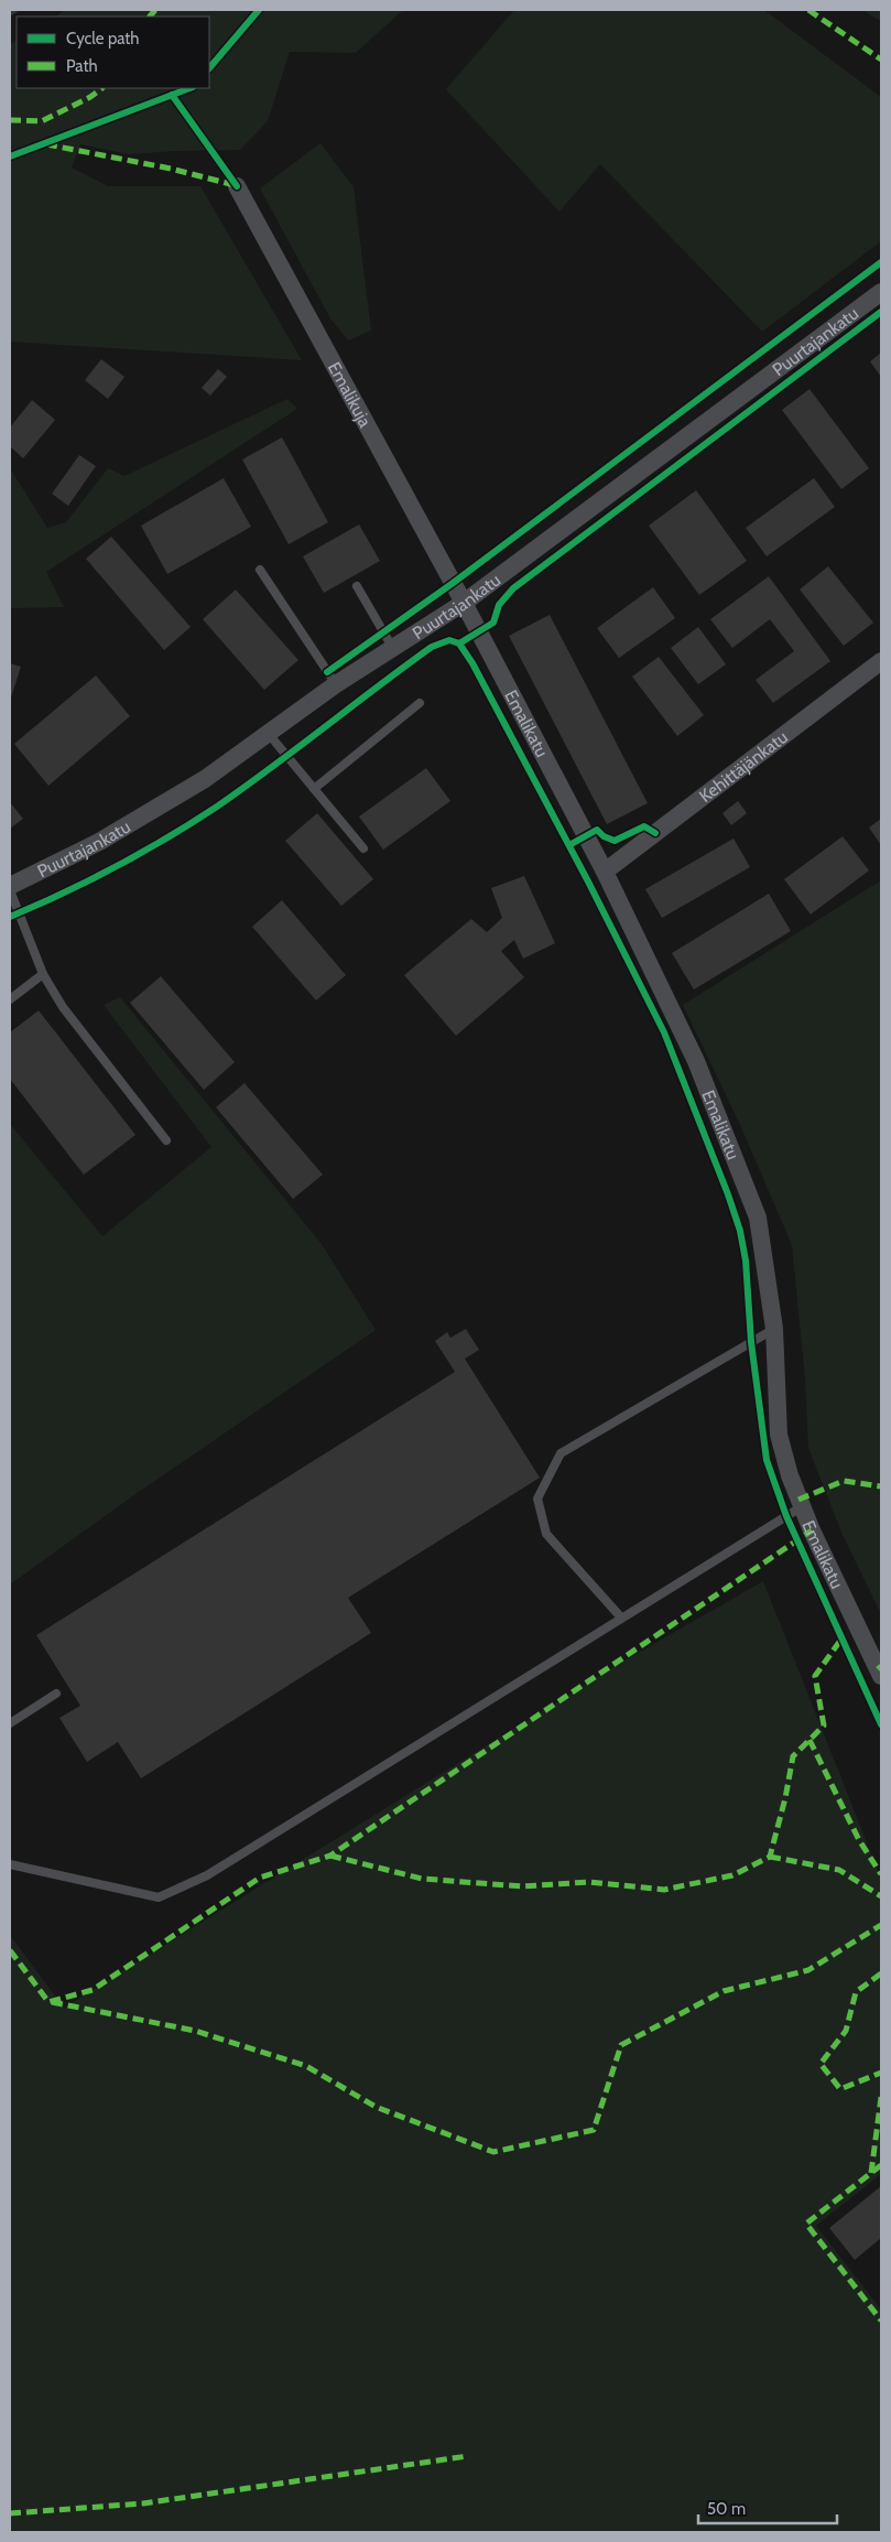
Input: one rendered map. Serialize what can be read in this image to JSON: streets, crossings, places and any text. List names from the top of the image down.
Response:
{
  "streets": {
    "street": [
      "Puurtajankatu",
      "Emalikuja",
      "Emalikatu",
      "Kehittäjänkatu"
    ]
  },
  "crossings": [
    ["Puurtajankatu", "Emalikuja"],
    ["Puurtajankatu", "Emalikatu"],
    ["Emalikuja", "Emalikatu"],
    ["Emalikatu", "Kehittäjänkatu"]
  ],
  "legend": ["Cycle path", "Path"],
  "scale_bar": "50 m"
}
